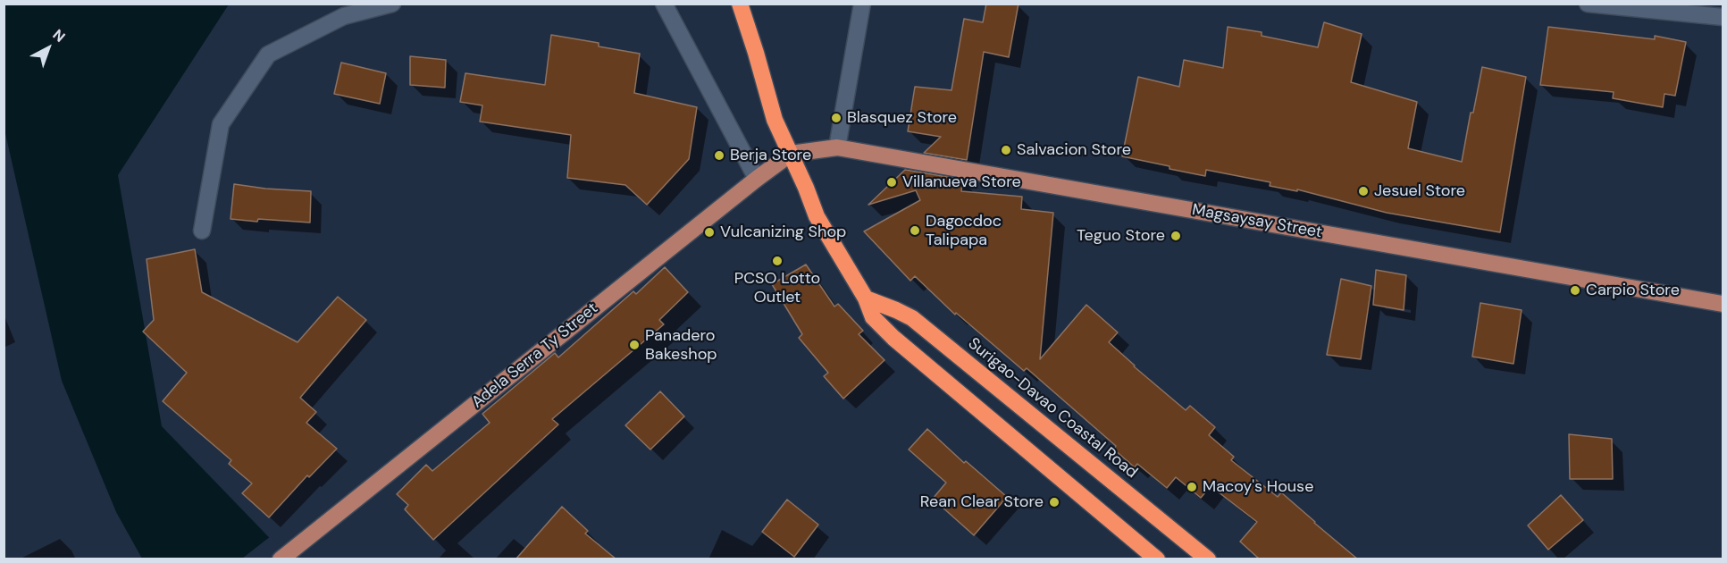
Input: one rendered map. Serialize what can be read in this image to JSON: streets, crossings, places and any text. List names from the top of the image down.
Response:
{
  "streets": {
    "highway": ["Surigao-Davao Coastal Road"],
    "main road": ["Magsaysay Street", "Adela Serra Ty Street"]
  },
  "crossings": [
    ["Magsaysay Street", "Adela Serra Ty Street"]
  ],
  "places": [
    "Blasquez Store",
    "Salvacion Store",
    "Berja Store",
    "Villanueva Store",
    "Jesuel Store",
    "Dagocdoc Talipapa",
    "Vulcanizing Shop",
    "Teguo Store",
    "PCSO Lotto Outlet",
    "Carpio Store",
    "Panadero Bakeshop",
    "Macoy's House",
    "Rean Clear Store"
  ],
  "north": "top right"
}
